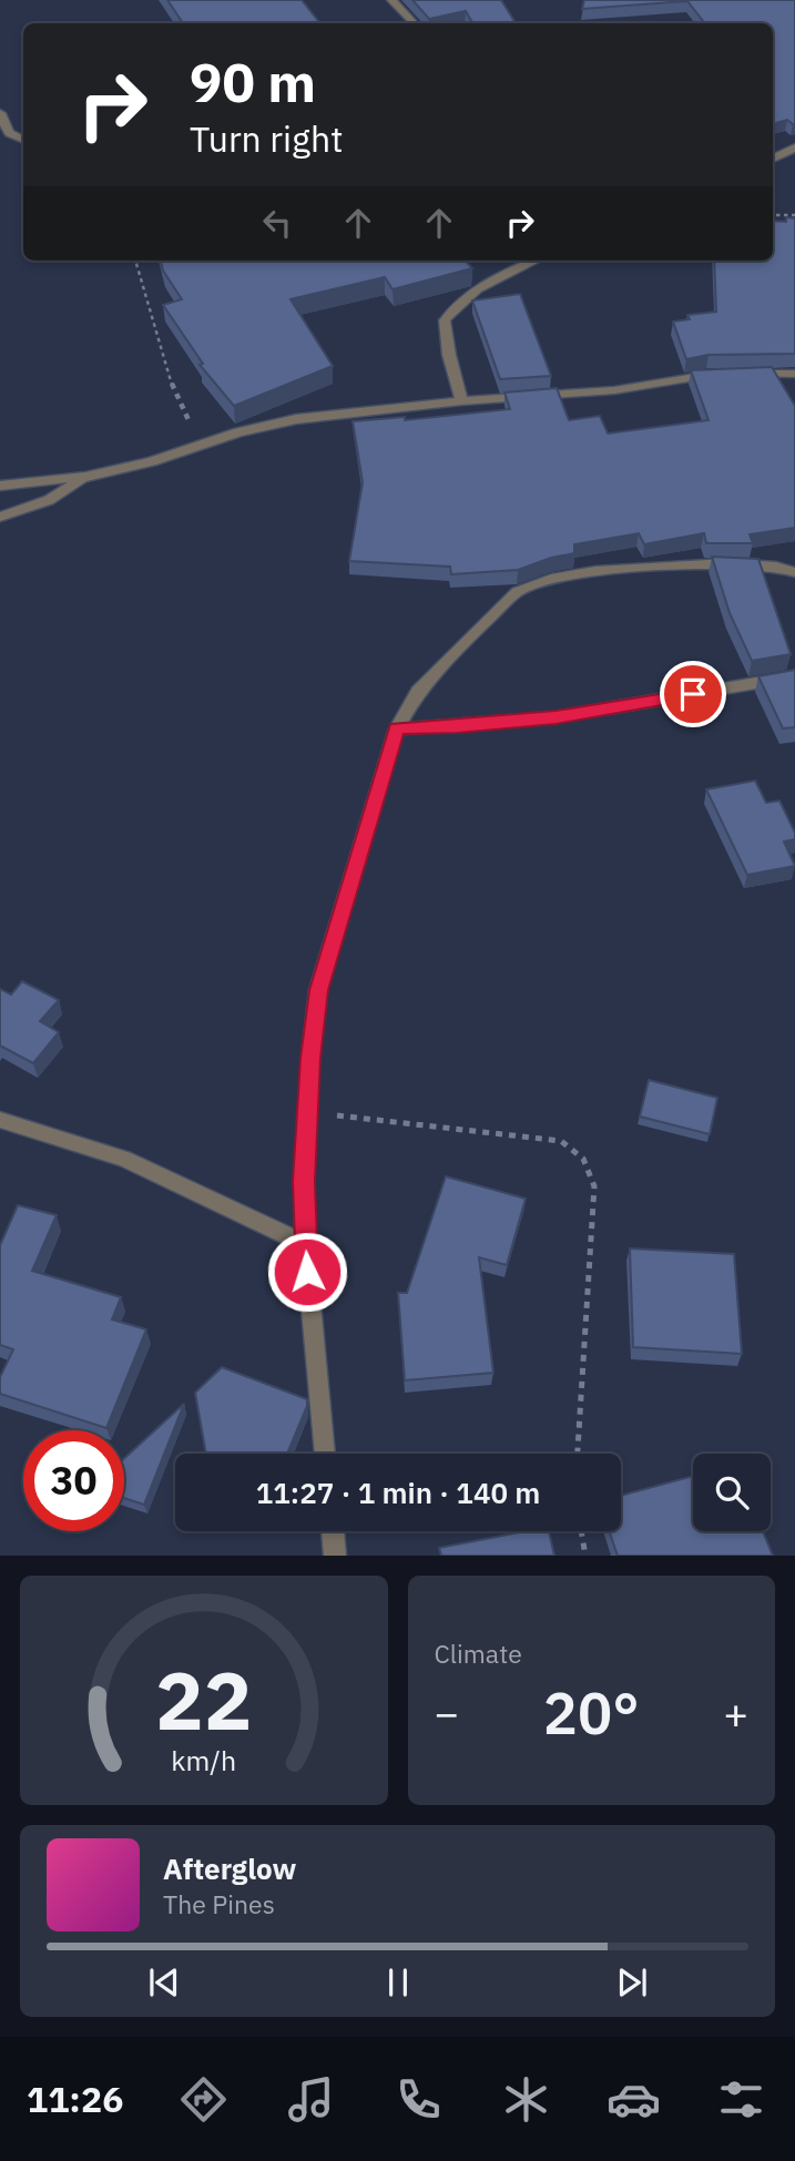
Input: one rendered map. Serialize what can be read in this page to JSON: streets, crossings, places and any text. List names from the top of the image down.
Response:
{
  "page": {
    "turn": ["90 m", "Turn right"],
    "limit": "30",
    "trip": "11:27 · 1 min · 140 m",
    "tile": "Climate",
    "heat": ["−", "20°", "+"],
    "song": ["Afterglow", "The Pines"],
    "tabs": "11:26",
    "gauge": ["22", "km/h"]
  }
}
